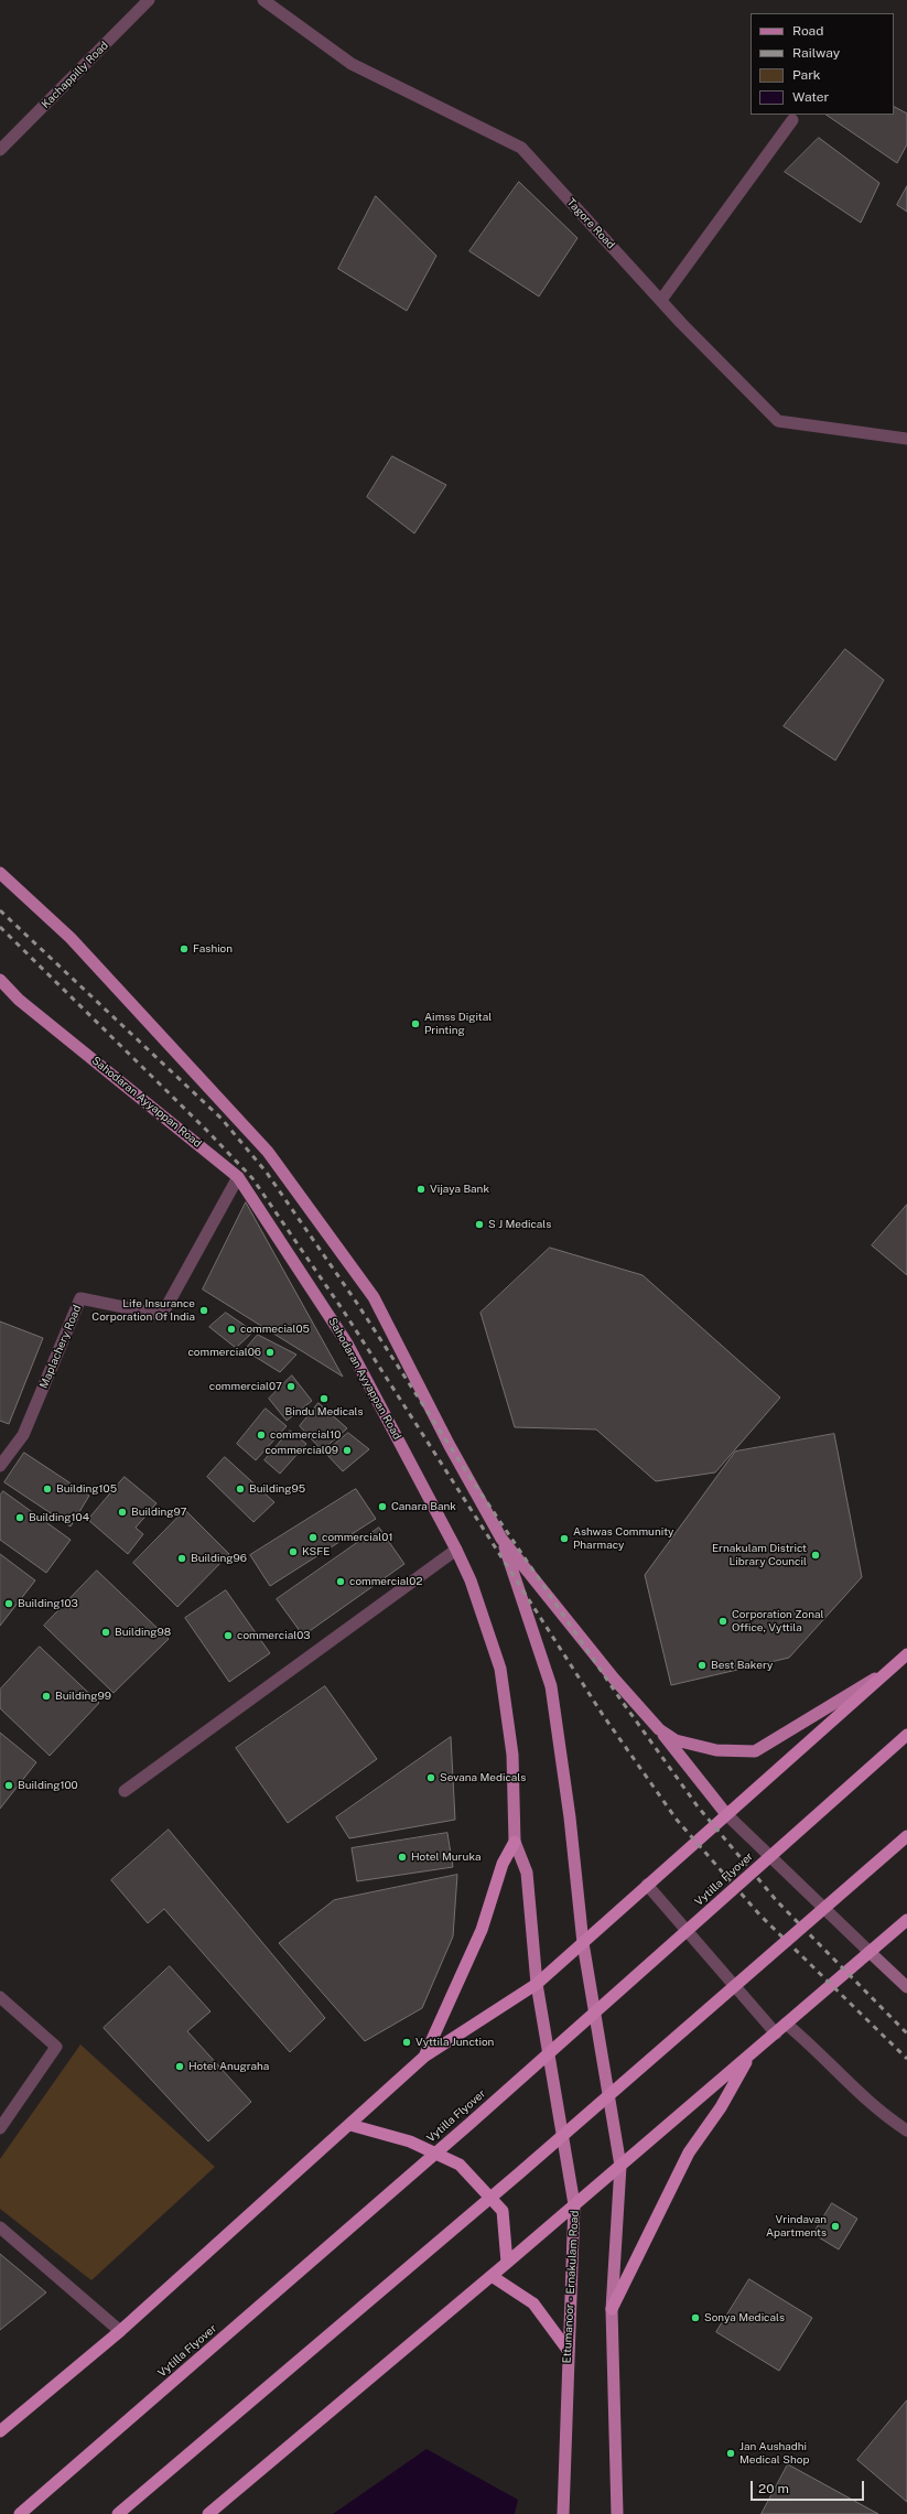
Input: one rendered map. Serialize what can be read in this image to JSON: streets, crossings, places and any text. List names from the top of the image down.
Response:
{
  "streets": {
    "highway": ["Vytilla Flyover"],
    "main road": ["Sahodaran Ayyappan Road", "Ettumanoor - Ernakulam Road"],
    "street": ["Kachappilly Road", "Tagore Road", "Maplachery Road"]
  },
  "crossings": [
    ["Sahodaran Ayyappan Road", "Maplachery Road"],
    ["Sahodaran Ayyappan Road", "Ettumanoor - Ernakulam Road"]
  ],
  "places": [
    "Fashion",
    "Aimss Digital Printing",
    "Vijaya Bank",
    "S J Medicals",
    "Life Insurance Corporation Of India",
    "commecial05",
    "commercial06",
    "commercial07",
    "Bindu Medicals",
    "commercial10",
    "commercial09",
    "Building105",
    "Building95",
    "Canara Bank",
    "Building97",
    "Building104",
    "commercial01",
    "Ashwas Community Pharmacy",
    "KSFE",
    "Ernakulam District Library Council",
    "Building96",
    "commercial02",
    "Building103",
    "Corporation Zonal Office, Vyttila",
    "Building98",
    "commercial03",
    "Best Bakery",
    "Building99",
    "Sevana Medicals",
    "Building100",
    "Hotel Muruka",
    "Vyttila Junction",
    "Hotel Anugraha",
    "Vrindavan Apartments",
    "Sonya Medicals",
    "Jan Aushadhi Medical Shop"
  ],
  "legend": [
    "Road",
    "Railway",
    "Park",
    "Water"
  ],
  "scale_bar": "20 m"
}
